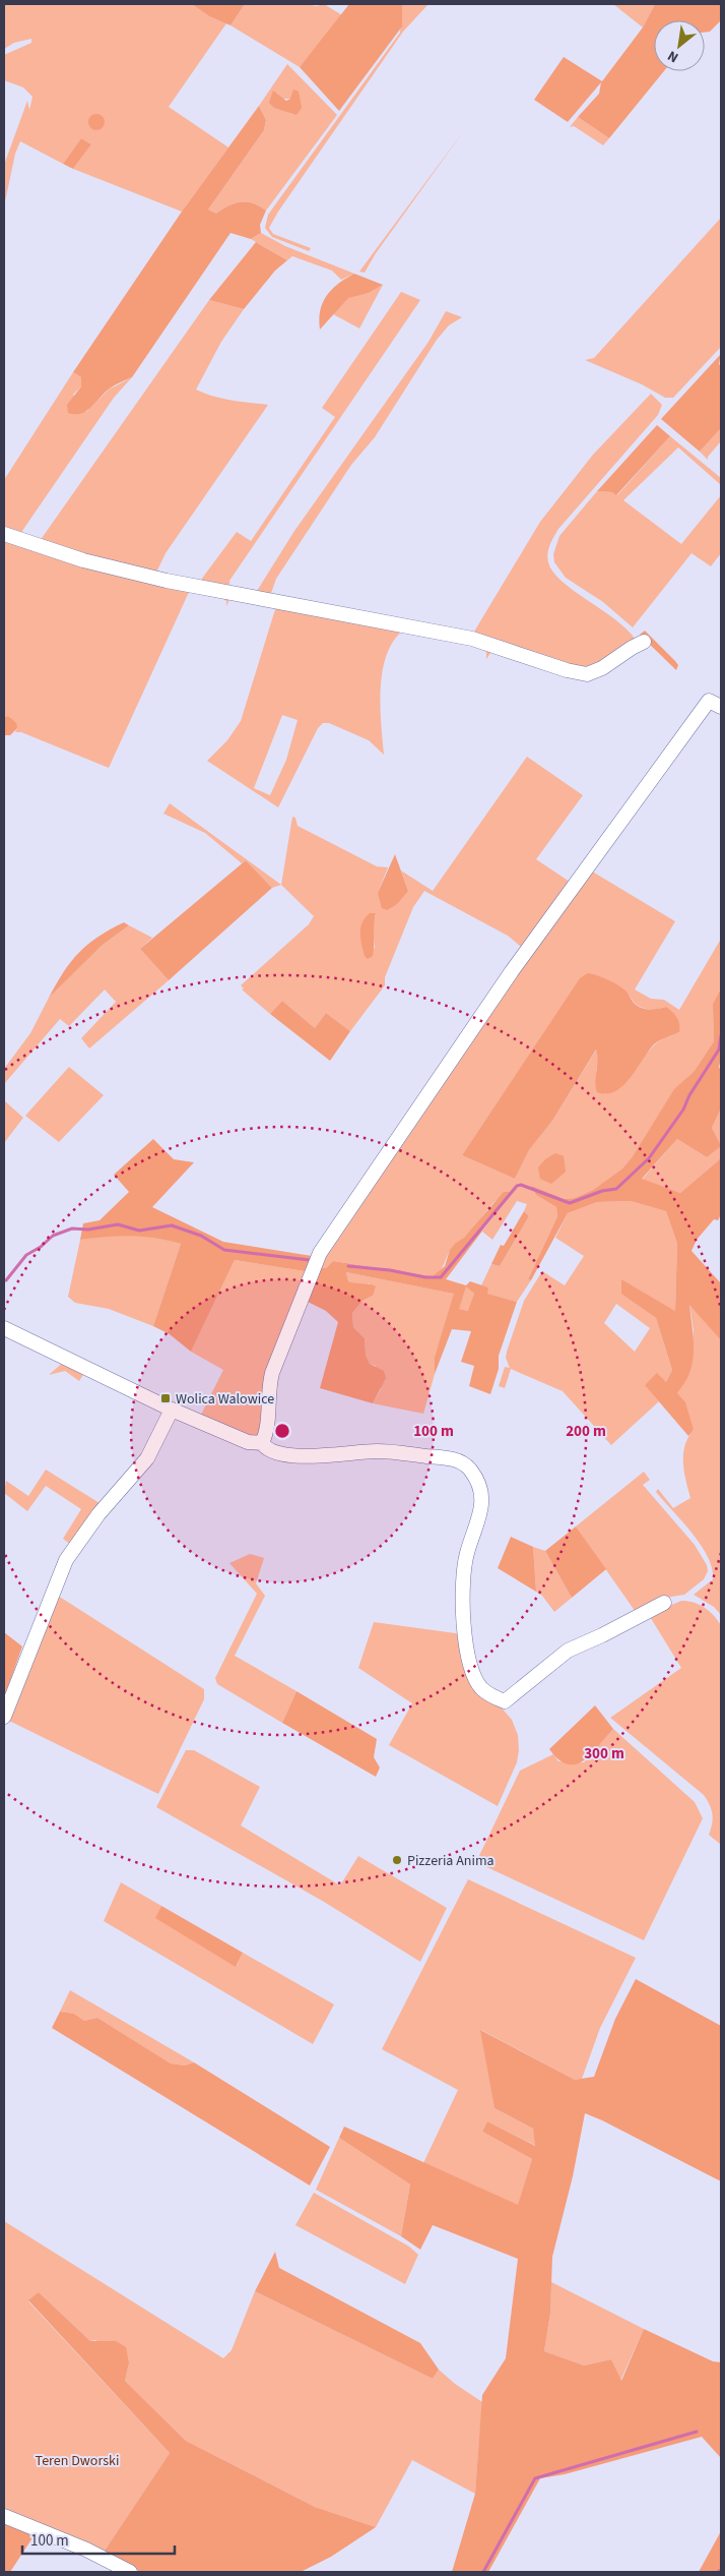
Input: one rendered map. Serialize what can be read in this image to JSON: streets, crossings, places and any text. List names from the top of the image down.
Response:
{
  "parks": ["Teren Dworski"],
  "places": {
    "transit": ["Wolica Walowice"],
    "other": ["Pizzeria Anima"]
  },
  "scale_bar": "100 m",
  "north": "bottom left",
  "rings": ["100 m", "200 m", "300 m"]
}
